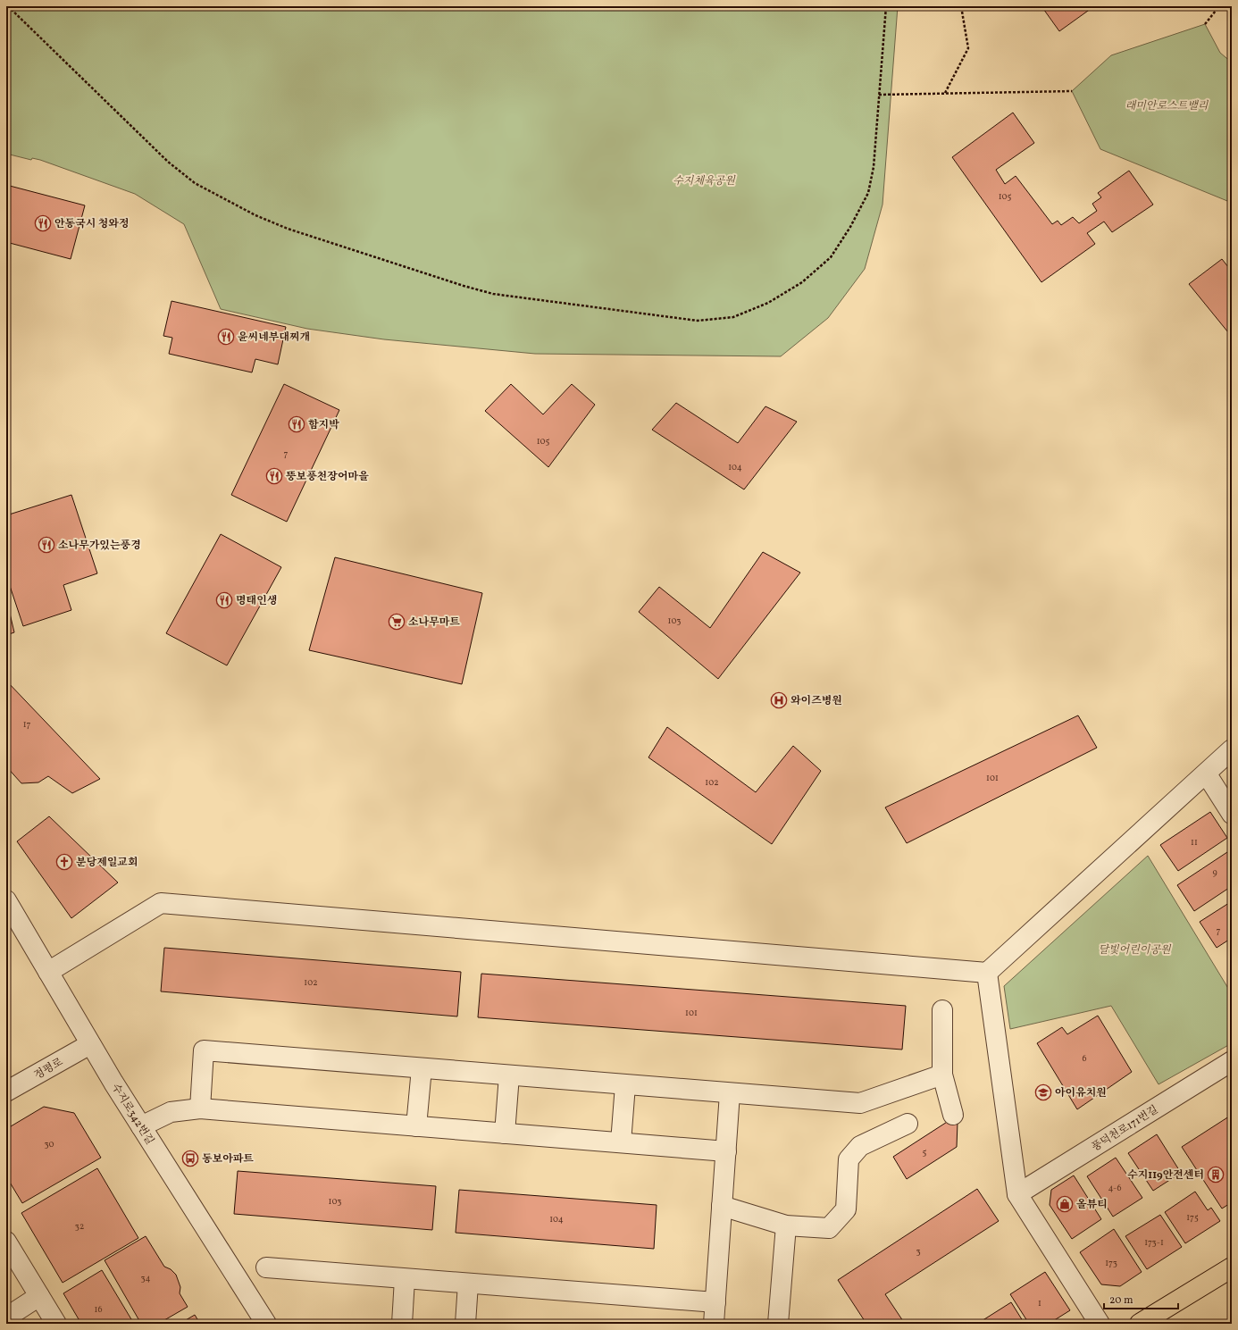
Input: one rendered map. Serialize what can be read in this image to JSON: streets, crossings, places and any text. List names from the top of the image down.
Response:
{
  "streets": {
    "street": ["정평로", "수지로342번길", "풍덕천로171번길"]
  },
  "crossings": [
    ["정평로", "수지로342번길"]
  ],
  "parks": ["래미안로스트밸리", "수지체육공원", "달빛어린이공원"],
  "places": {
    "restaurant": [
      "안동국시 청와정",
      "윤씨네부대찌개",
      "함지박",
      "뚱보풍천장어마을",
      "소나무가있는풍경",
      "명태인생"
    ],
    "supermarket": ["소나무마트"],
    "hospital": ["와이즈병원"],
    "church": ["분당제일교회"],
    "school or university": ["아이유치원"],
    "bus stop": ["동보아파트"],
    "building": ["수지119안전센터"],
    "shop": ["올뷰티"]
  },
  "house_numbers": [
    "105",
    "105",
    "7",
    "104",
    "103",
    "17",
    "101",
    "102",
    "11",
    "9",
    "7",
    "102",
    "101",
    "6",
    "30",
    "5",
    "4-6",
    "103",
    "175",
    "104",
    "32",
    "173-1",
    "3",
    "173",
    "34",
    "1",
    "16"
  ],
  "scale_bar": "20 m"
}
